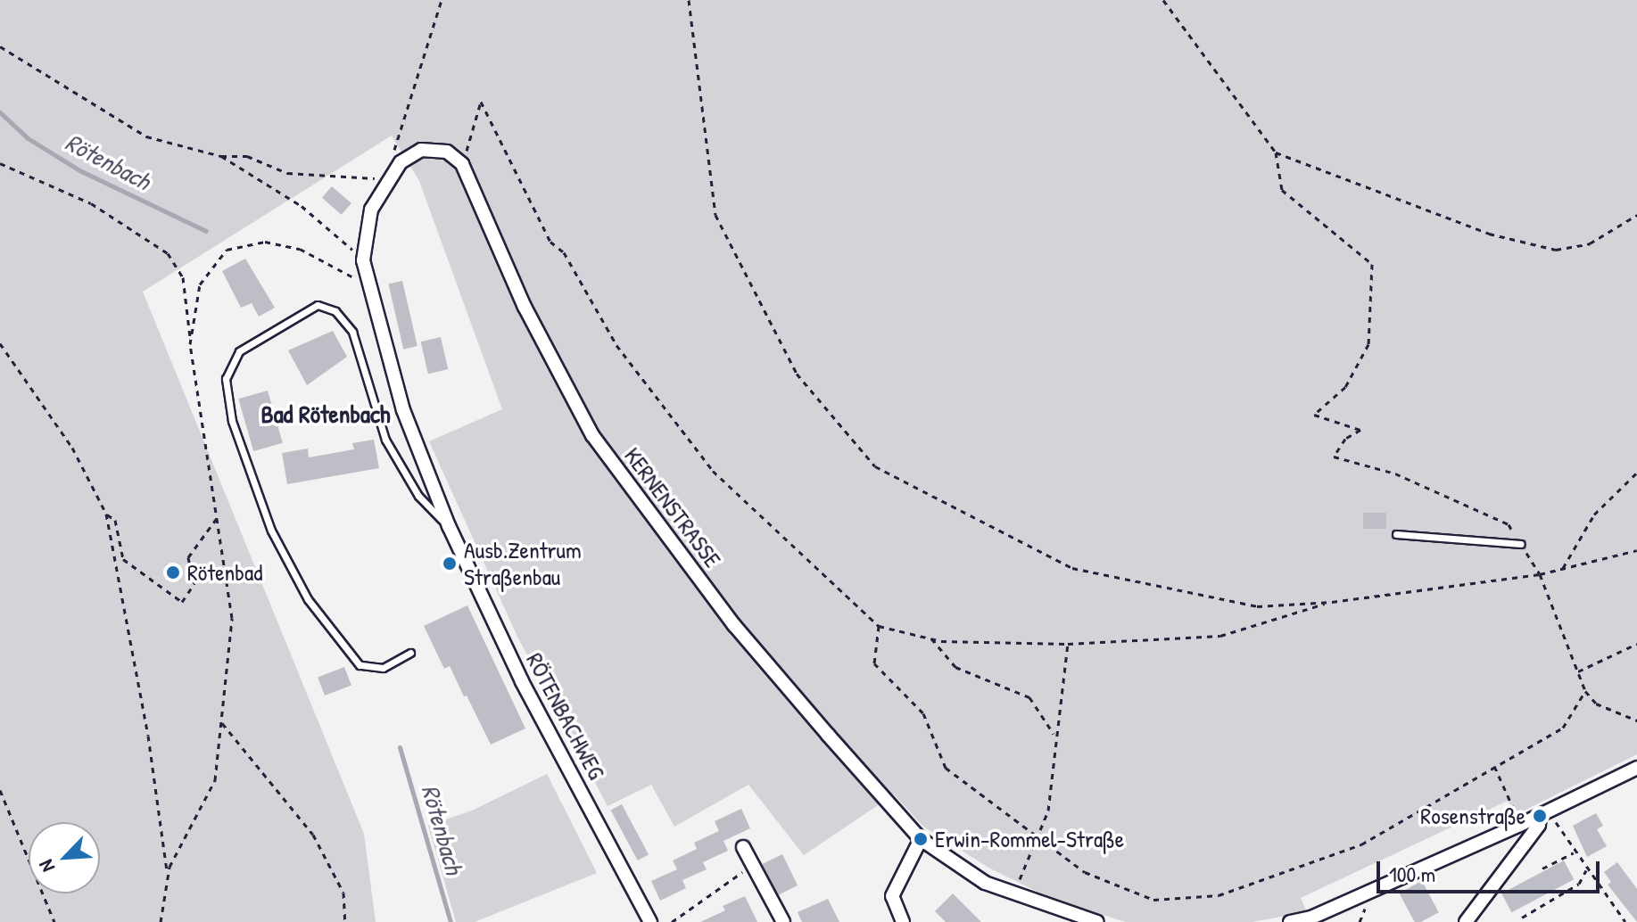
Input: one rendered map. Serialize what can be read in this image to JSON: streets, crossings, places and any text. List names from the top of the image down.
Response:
{
  "streets": {
    "street": ["KERNENSTRASSE", "RÖTENBACHWEG"]
  },
  "districts": ["Bad Rötenbach"],
  "water": ["Rötenbach"],
  "places": [
    "Ausb.Zentrum Straßenbau",
    "Rötenbad",
    "Rosenstraße",
    "Erwin-Rommel-Straße"
  ],
  "scale_bar": "100 m",
  "north": "bottom left"
}
